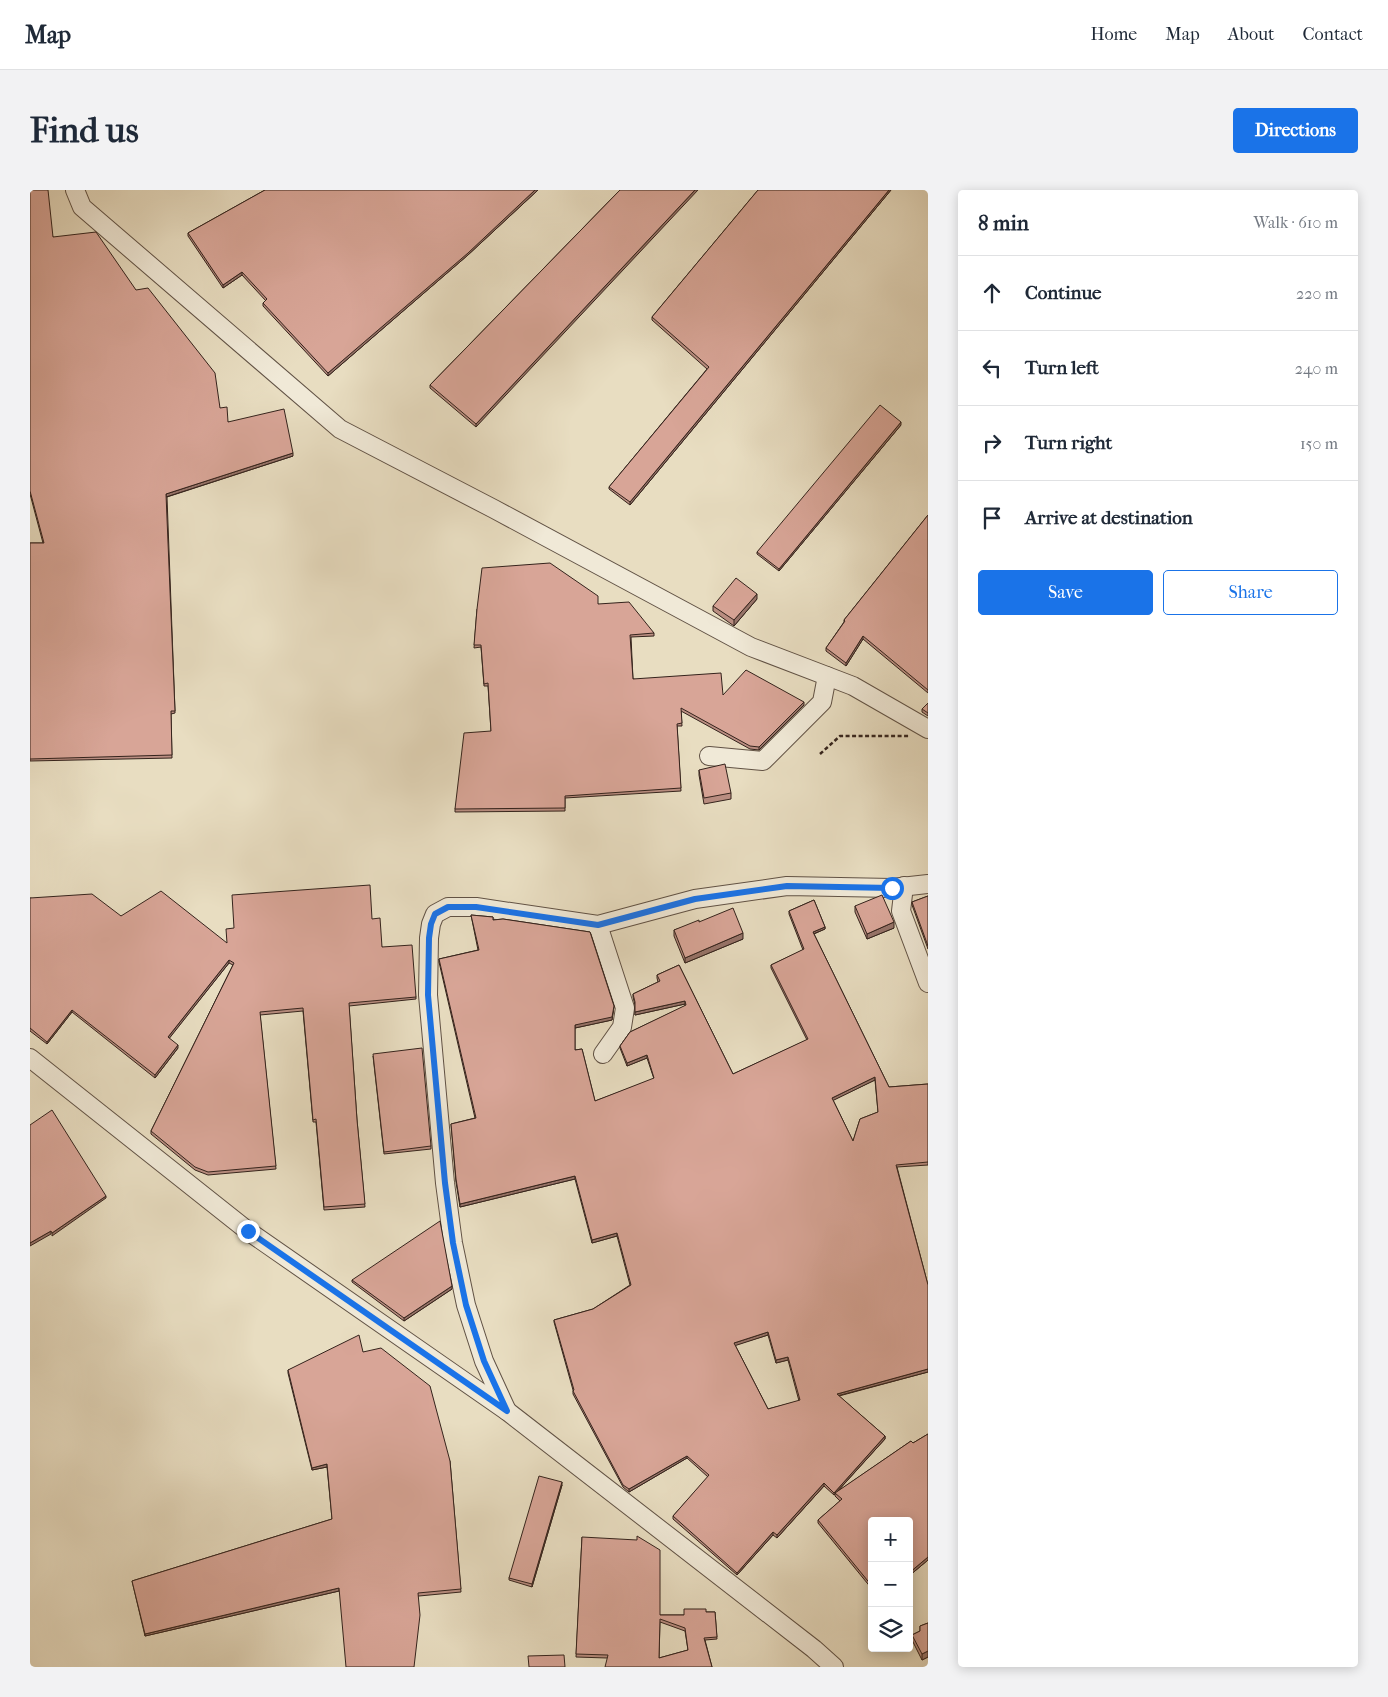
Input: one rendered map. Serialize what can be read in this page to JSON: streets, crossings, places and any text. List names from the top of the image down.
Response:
{
  "page": {
    "header": "Map",
    "nav": [
      "Home",
      "Map",
      "About",
      "Contact"
    ],
    "buttons": [
      "Directions",
      ["Save", "Share"]
    ],
    "title": "Find us",
    "heading": ["8 min", "Walk · 610 m"],
    "list": [
      ["Continue", "220 m"],
      ["Turn left", "240 m"],
      ["Turn right", "150 m"],
      "Arrive at destination"
    ],
    "map_buttons": ["+", "−"]
  }
}
